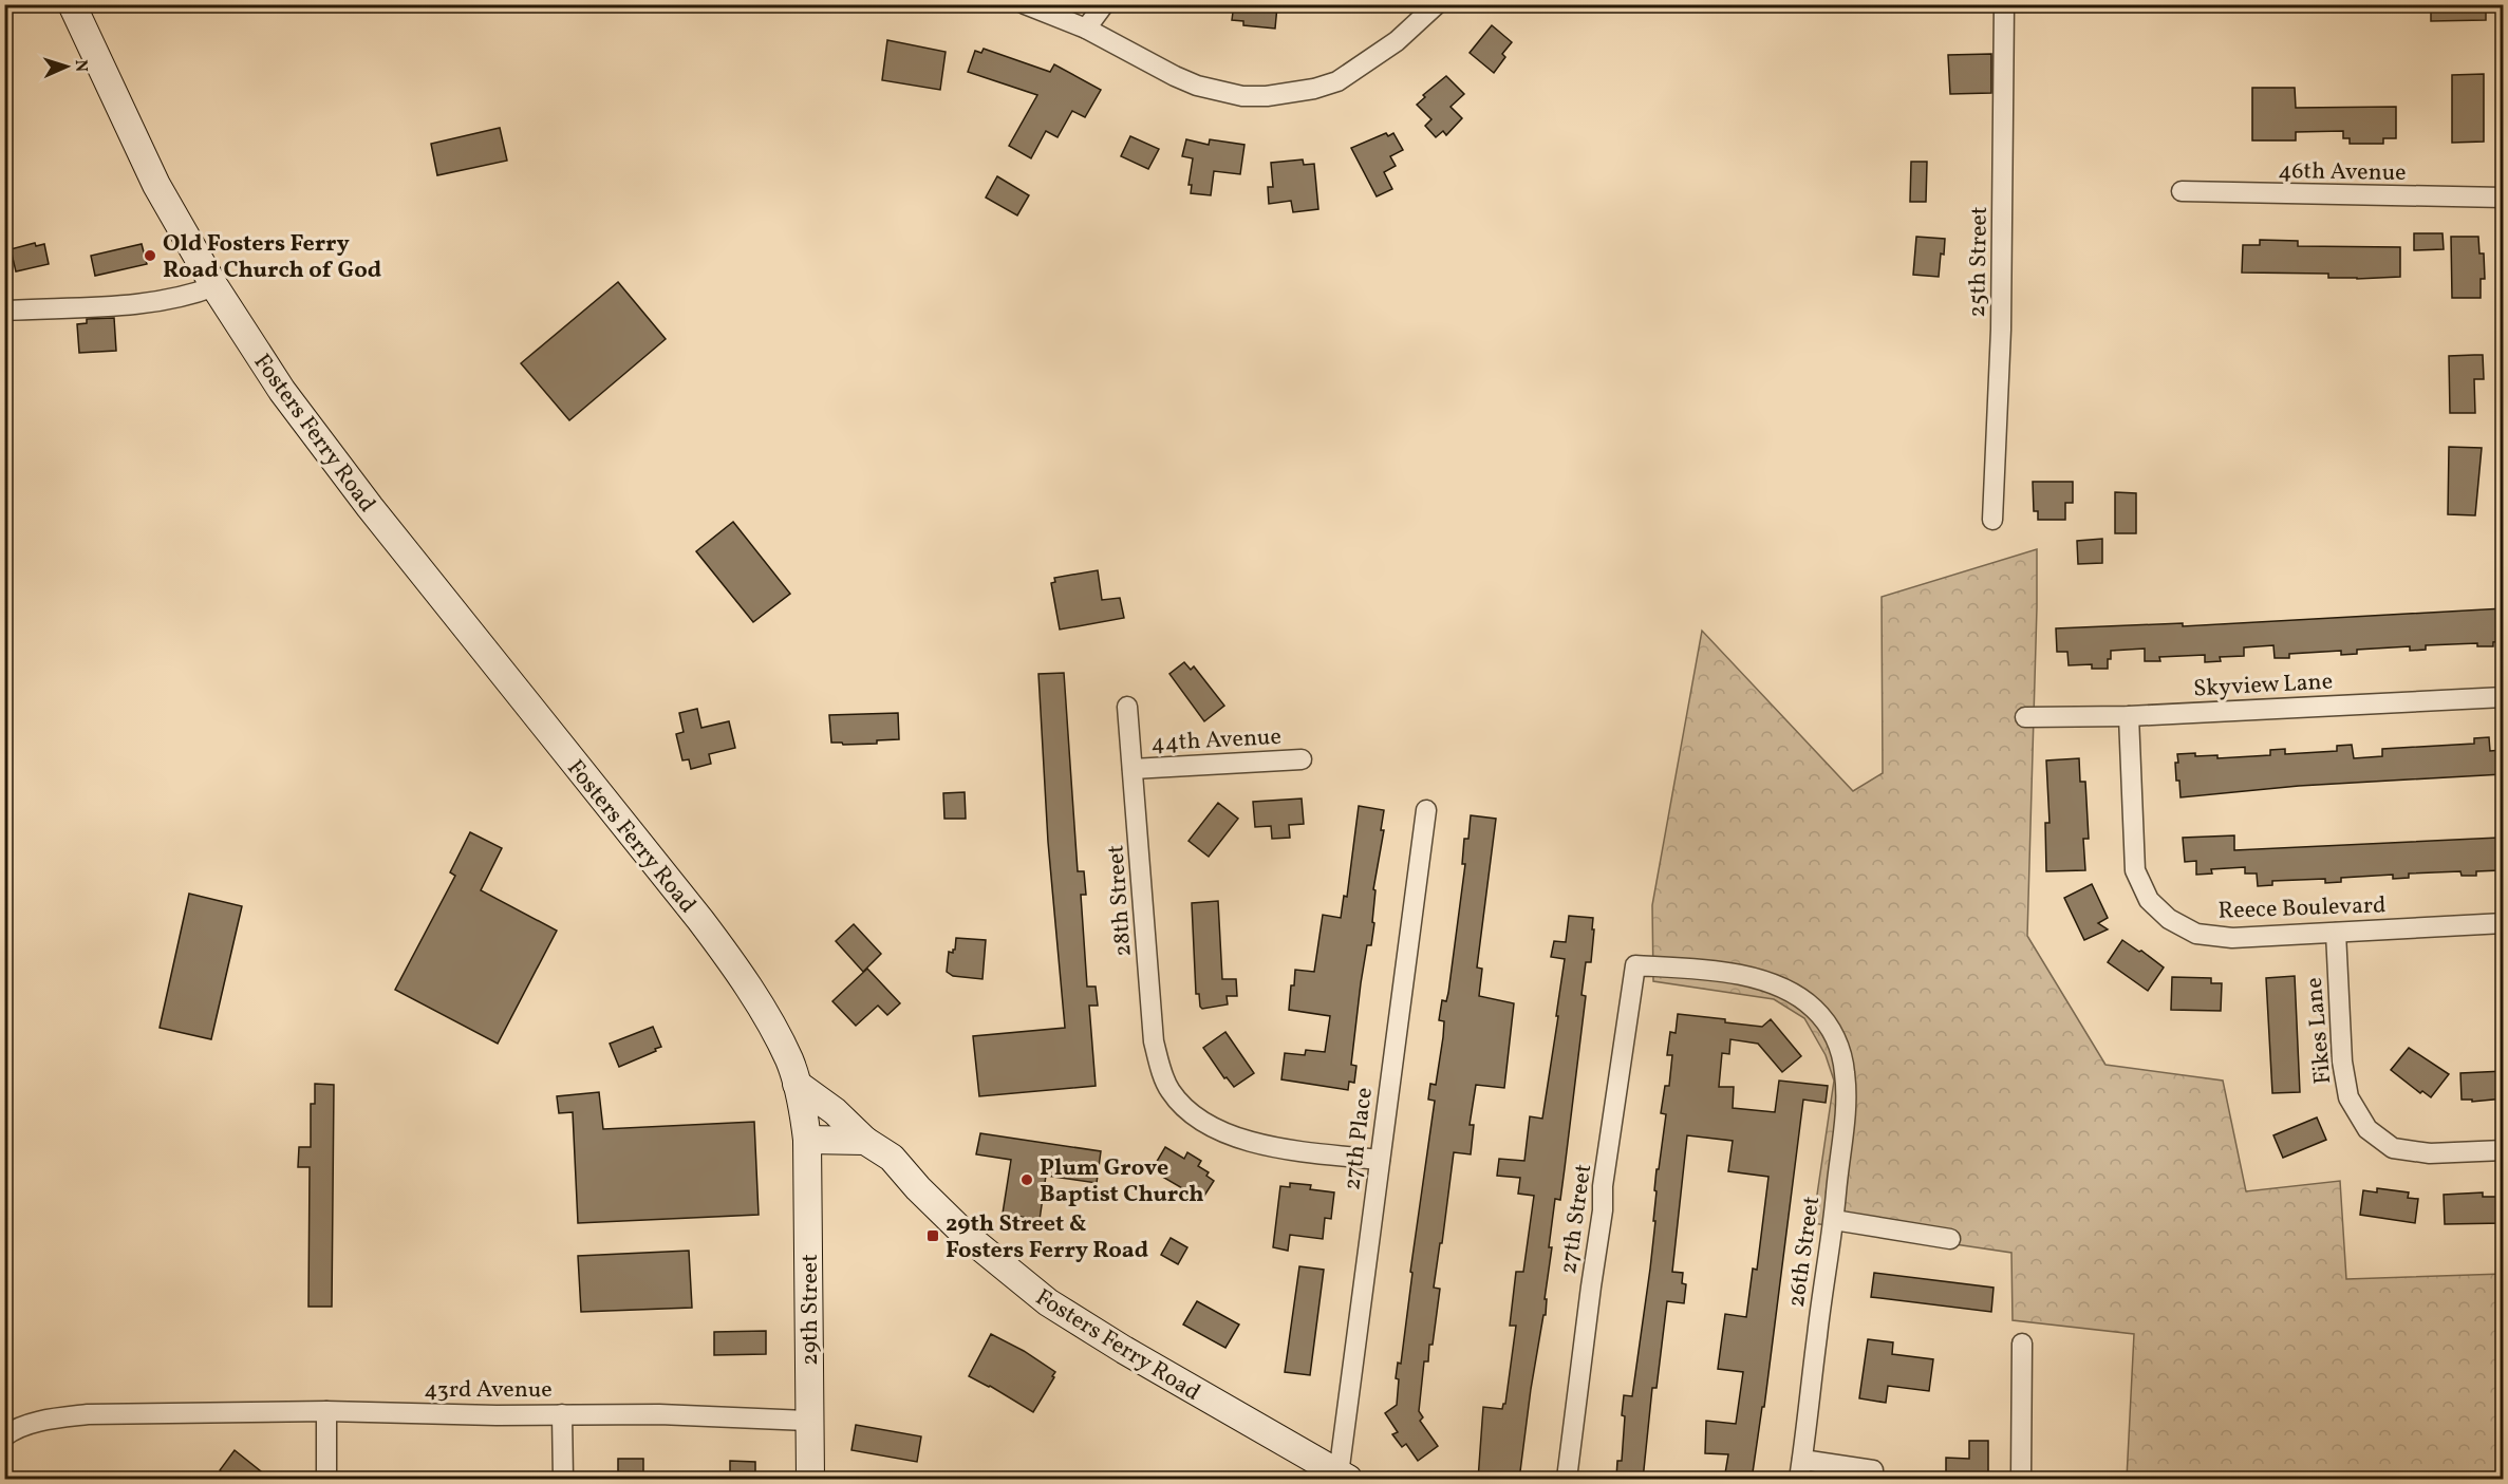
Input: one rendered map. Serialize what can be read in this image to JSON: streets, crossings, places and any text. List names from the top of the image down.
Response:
{
  "streets": {
    "street": [
      "46th Avenue",
      "25th Street",
      "Fosters Ferry Road",
      "Skyview Lane",
      "44th Avenue",
      "28th Street",
      "Reece Boulevard",
      "Fikes Lane",
      "27th Place",
      "27th Street",
      "26th Street",
      "29th Street",
      "43rd Avenue"
    ]
  },
  "crossings": [
    ["Fosters Ferry Road", "27th Place"],
    ["Fosters Ferry Road", "29th Street"],
    ["Skyview Lane", "Reece Boulevard"],
    ["44th Avenue", "28th Street"],
    ["28th Street", "27th Place"],
    ["Reece Boulevard", "Fikes Lane"],
    ["27th Street", "26th Street"],
    ["29th Street", "43rd Avenue"]
  ],
  "places": {
    "other": ["Old Fosters Ferry Road Church of God", "Plum Grove Baptist Church"],
    "transit": ["29th Street & Fosters Ferry Road"]
  },
  "north": "right"
}
